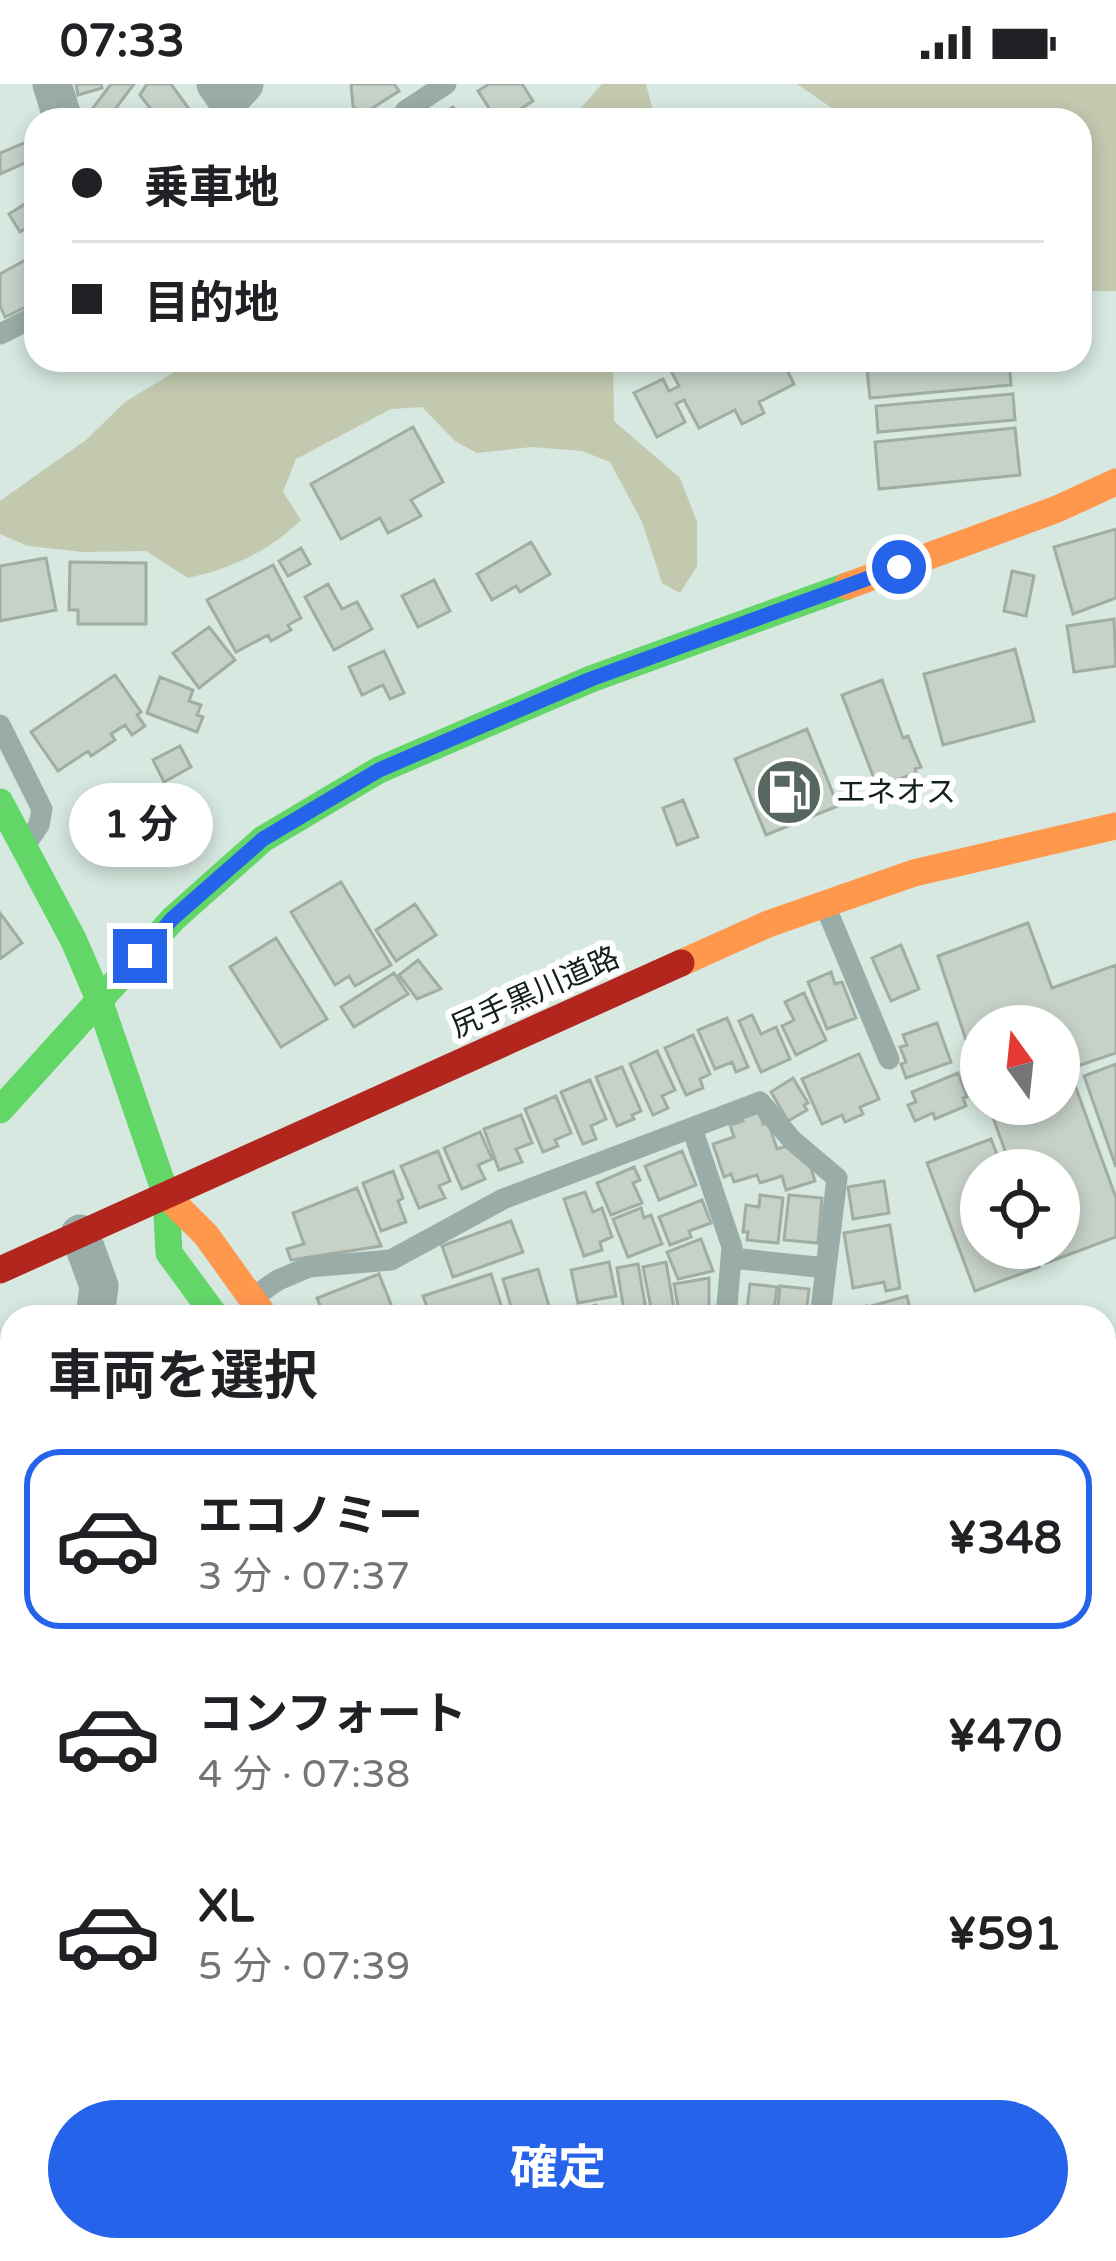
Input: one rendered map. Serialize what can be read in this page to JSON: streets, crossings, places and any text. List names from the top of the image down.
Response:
{
  "streets": {
    "street": ["尻手黒川道路"]
  },
  "places": {
    "fuel station": ["エネオス"]
  },
  "north": "top",
  "page": {
    "status": "07:33",
    "banner": ["乗車地", "目的地"],
    "bubble": "1 分",
    "heading": "車両を選択",
    "list": [
      {
        "name": "エコノミー",
        "note": "3 分 · 07:37",
        "value": "¥348"
      },
      {
        "name": "コンフォート",
        "note": "4 分 · 07:38",
        "value": "¥470"
      },
      {
        "name": "XL",
        "note": "5 分 · 07:39",
        "value": "¥591"
      }
    ],
    "buttons": "確定"
  }
}
